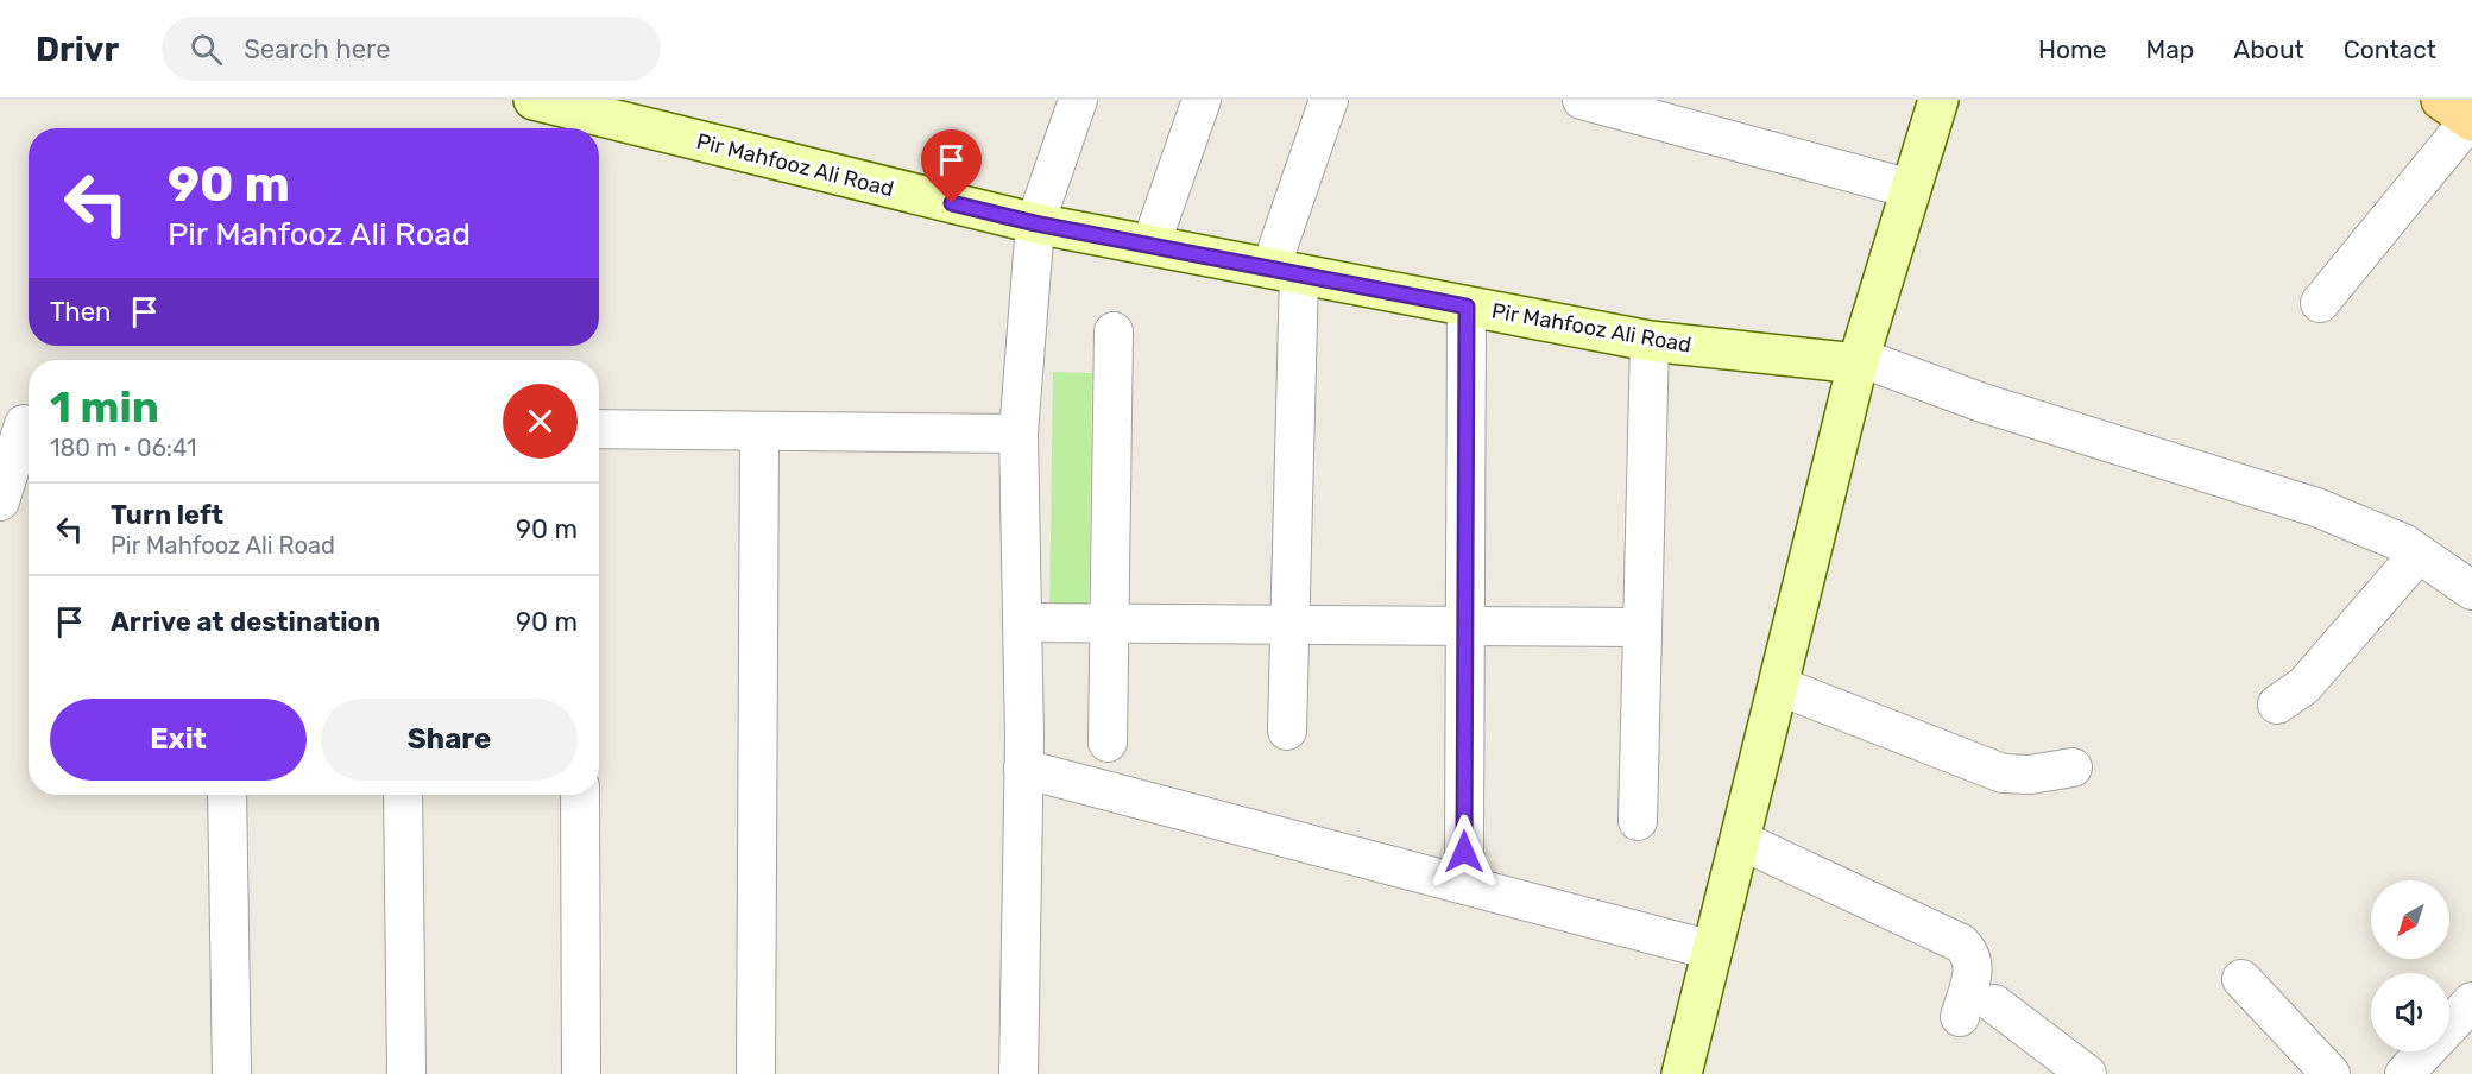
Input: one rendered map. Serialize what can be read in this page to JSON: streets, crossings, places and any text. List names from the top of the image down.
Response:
{
  "streets": {
    "street": ["Pir Mahfooz Ali Road"]
  },
  "north": "bottom left",
  "page": {
    "header": "Drivr",
    "search": "Search here",
    "nav": [
      "Home",
      "Map",
      "About",
      "Contact"
    ],
    "turn": ["90 m", "Pir Mahfooz Ali Road"],
    "then": "Then",
    "heading": ["1 min", "180 m · 06:41"],
    "list": [
      {
        "name": "Turn left",
        "note": "Pir Mahfooz Ali Road",
        "value": "90 m"
      },
      {
        "name": "Arrive at destination",
        "value": "90 m"
      }
    ],
    "buttons": ["Exit", "Share"]
  }
}
